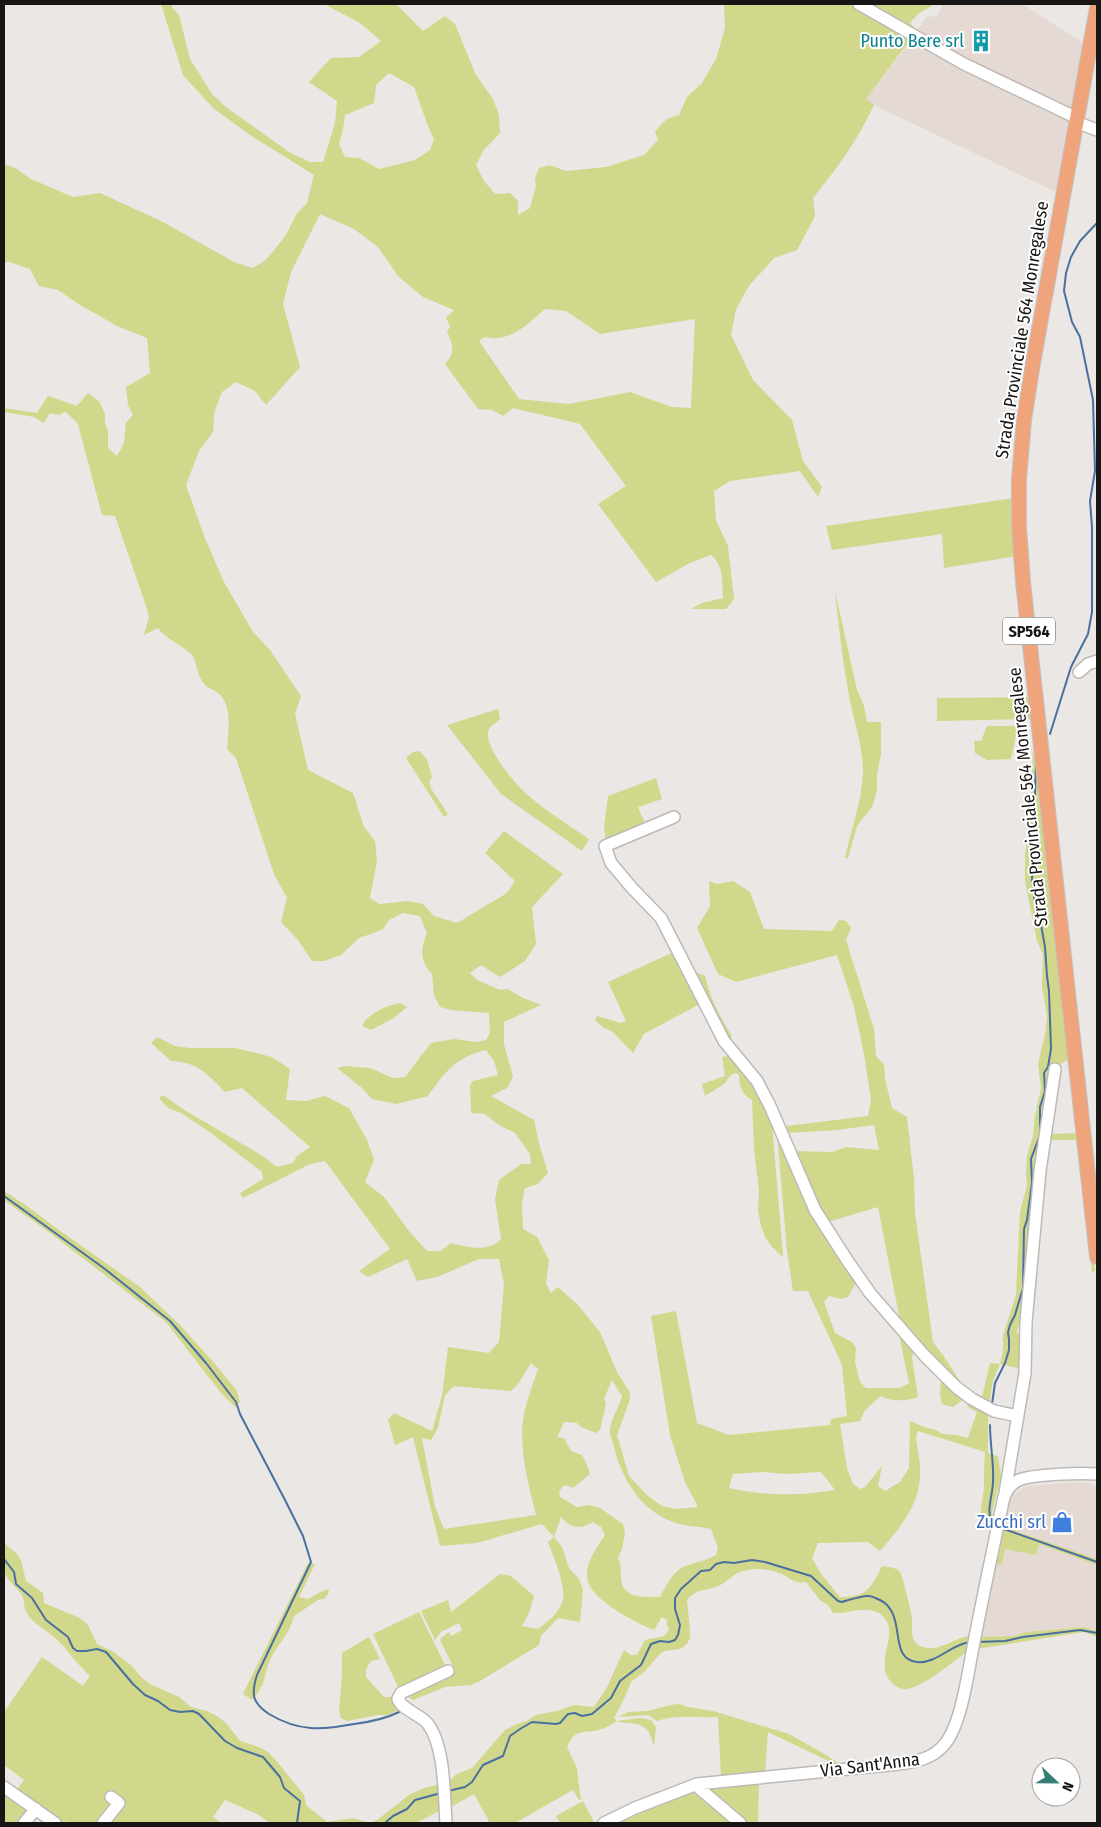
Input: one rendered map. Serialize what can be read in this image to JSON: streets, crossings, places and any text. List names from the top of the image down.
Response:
{
  "streets": {
    "main road": ["Strada Provinciale 564 Monregalese", "SP564"],
    "street": ["Via Sant'Anna"]
  },
  "places": {
    "building": ["Punto Bere srl"],
    "shop": ["Zucchi srl"]
  },
  "north": "right"
}
